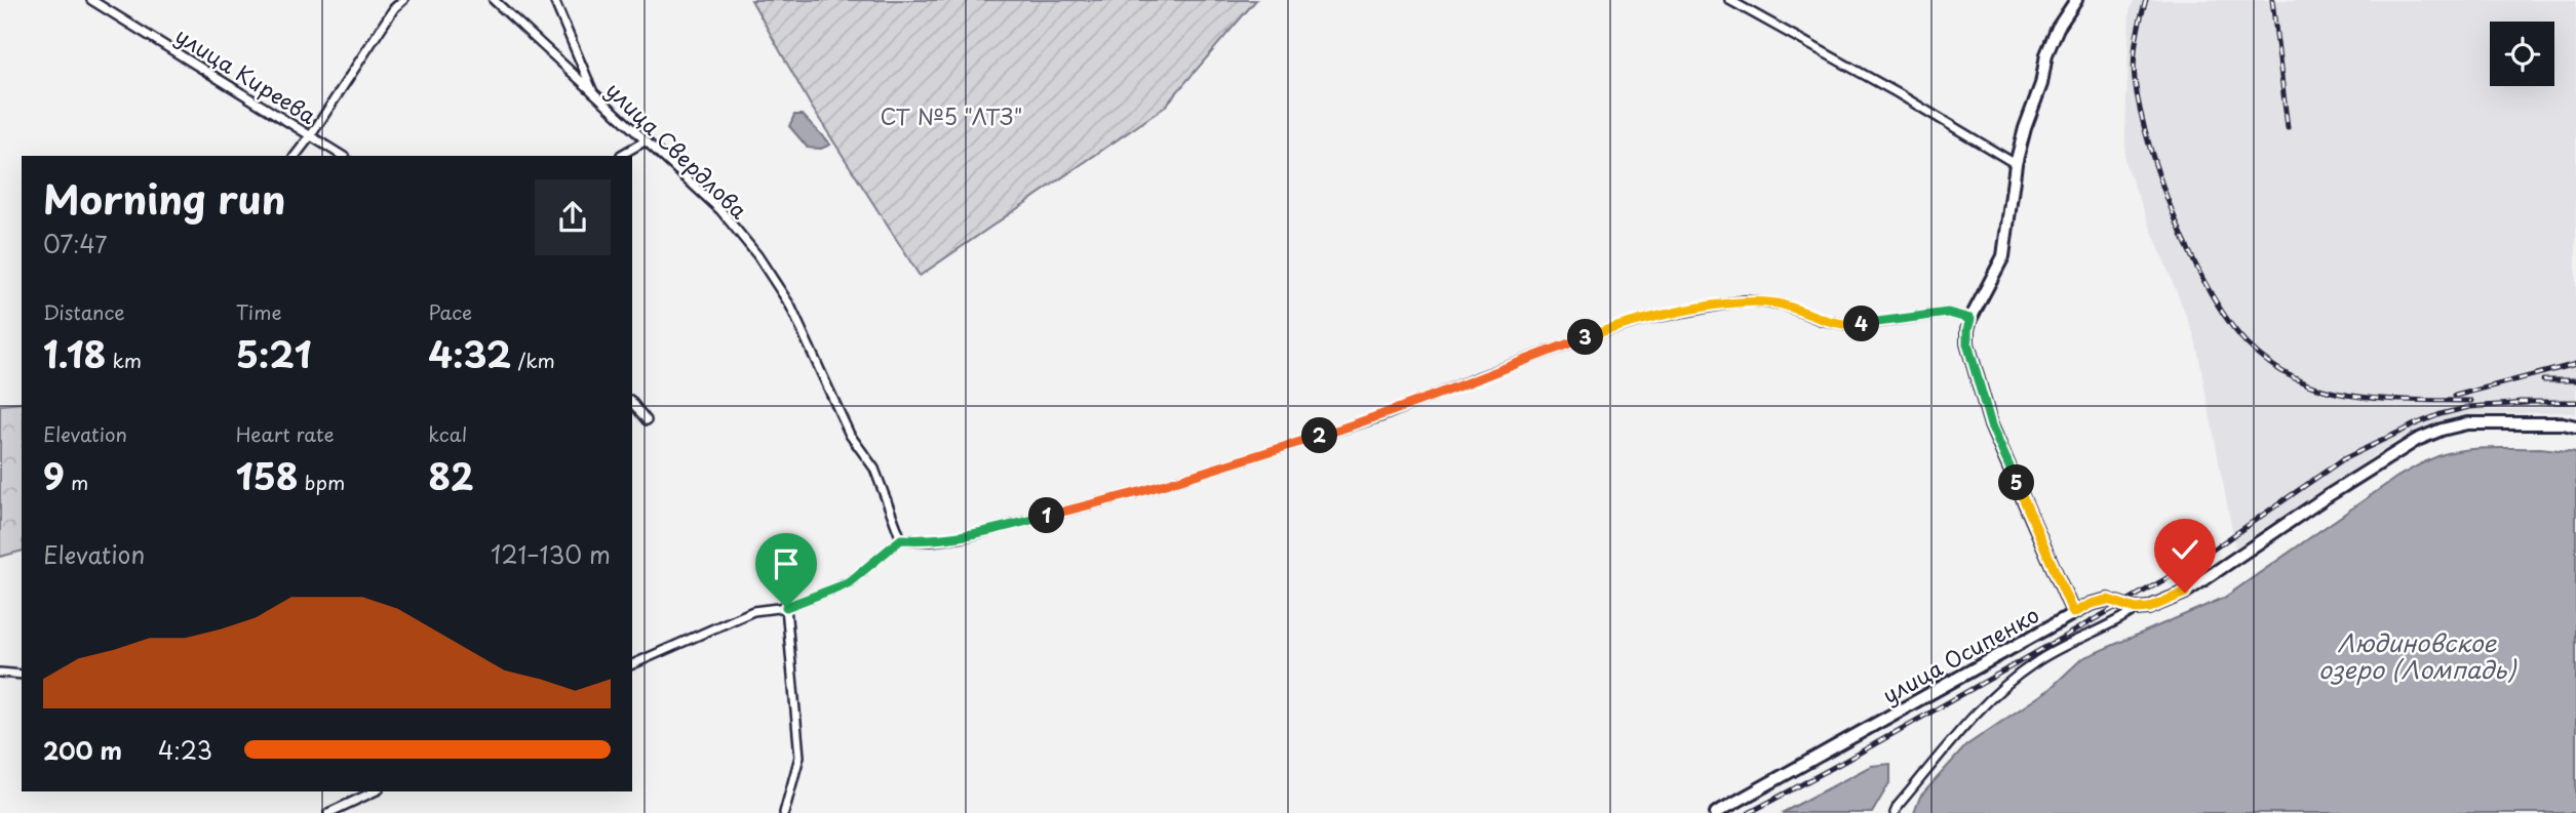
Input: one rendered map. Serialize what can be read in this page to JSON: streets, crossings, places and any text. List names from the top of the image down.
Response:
{
  "streets": {
    "street": ["улица Киреева", "улица Свердлова", "улица Осипенко"]
  },
  "water": ["Людиновское озеро (Ломпадь)"],
  "parks": ["СТ №5 \"ЛТЗ\""],
  "page": {
    "heading": ["Morning run", "07:47"],
    "stats": [
      ["Distance", "1.18 km"],
      ["Time", "5:21"],
      ["Pace", "4:32 /km"],
      ["Elevation", "9 m"],
      ["Heart rate", "158 bpm"],
      ["kcal", "82"]
    ],
    "pins": [
      "4",
      "3",
      "2",
      "5",
      "1"
    ],
    "chart": ["Elevation", "121–130 m"],
    "list": [
      {
        "name": "200 m",
        "note": "4:23"
      }
    ]
  }
}
